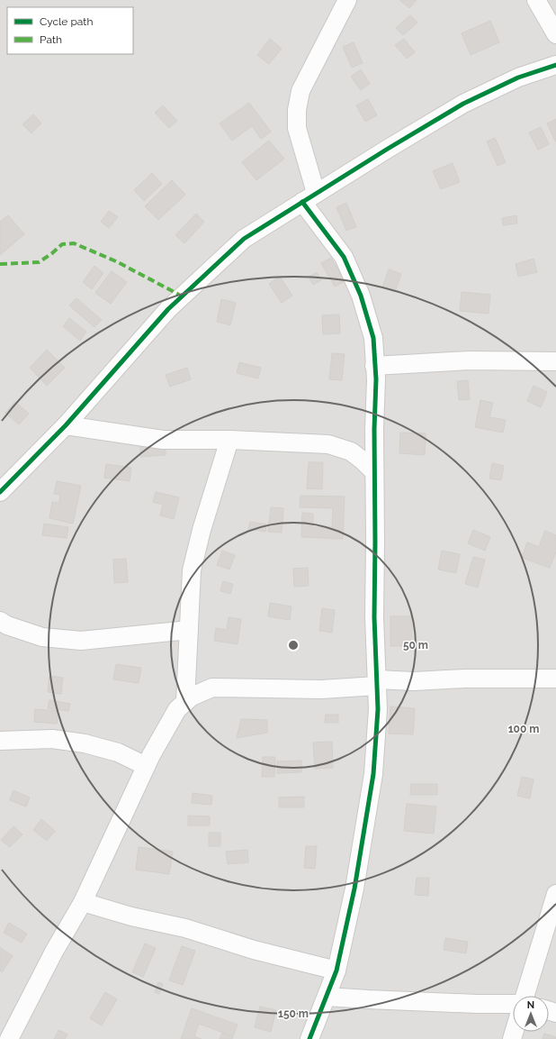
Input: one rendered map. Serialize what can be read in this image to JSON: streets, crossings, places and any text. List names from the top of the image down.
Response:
{
  "legend": ["Cycle path", "Path"],
  "north": "top",
  "rings": ["50 m", "100 m", "150 m"]
}
